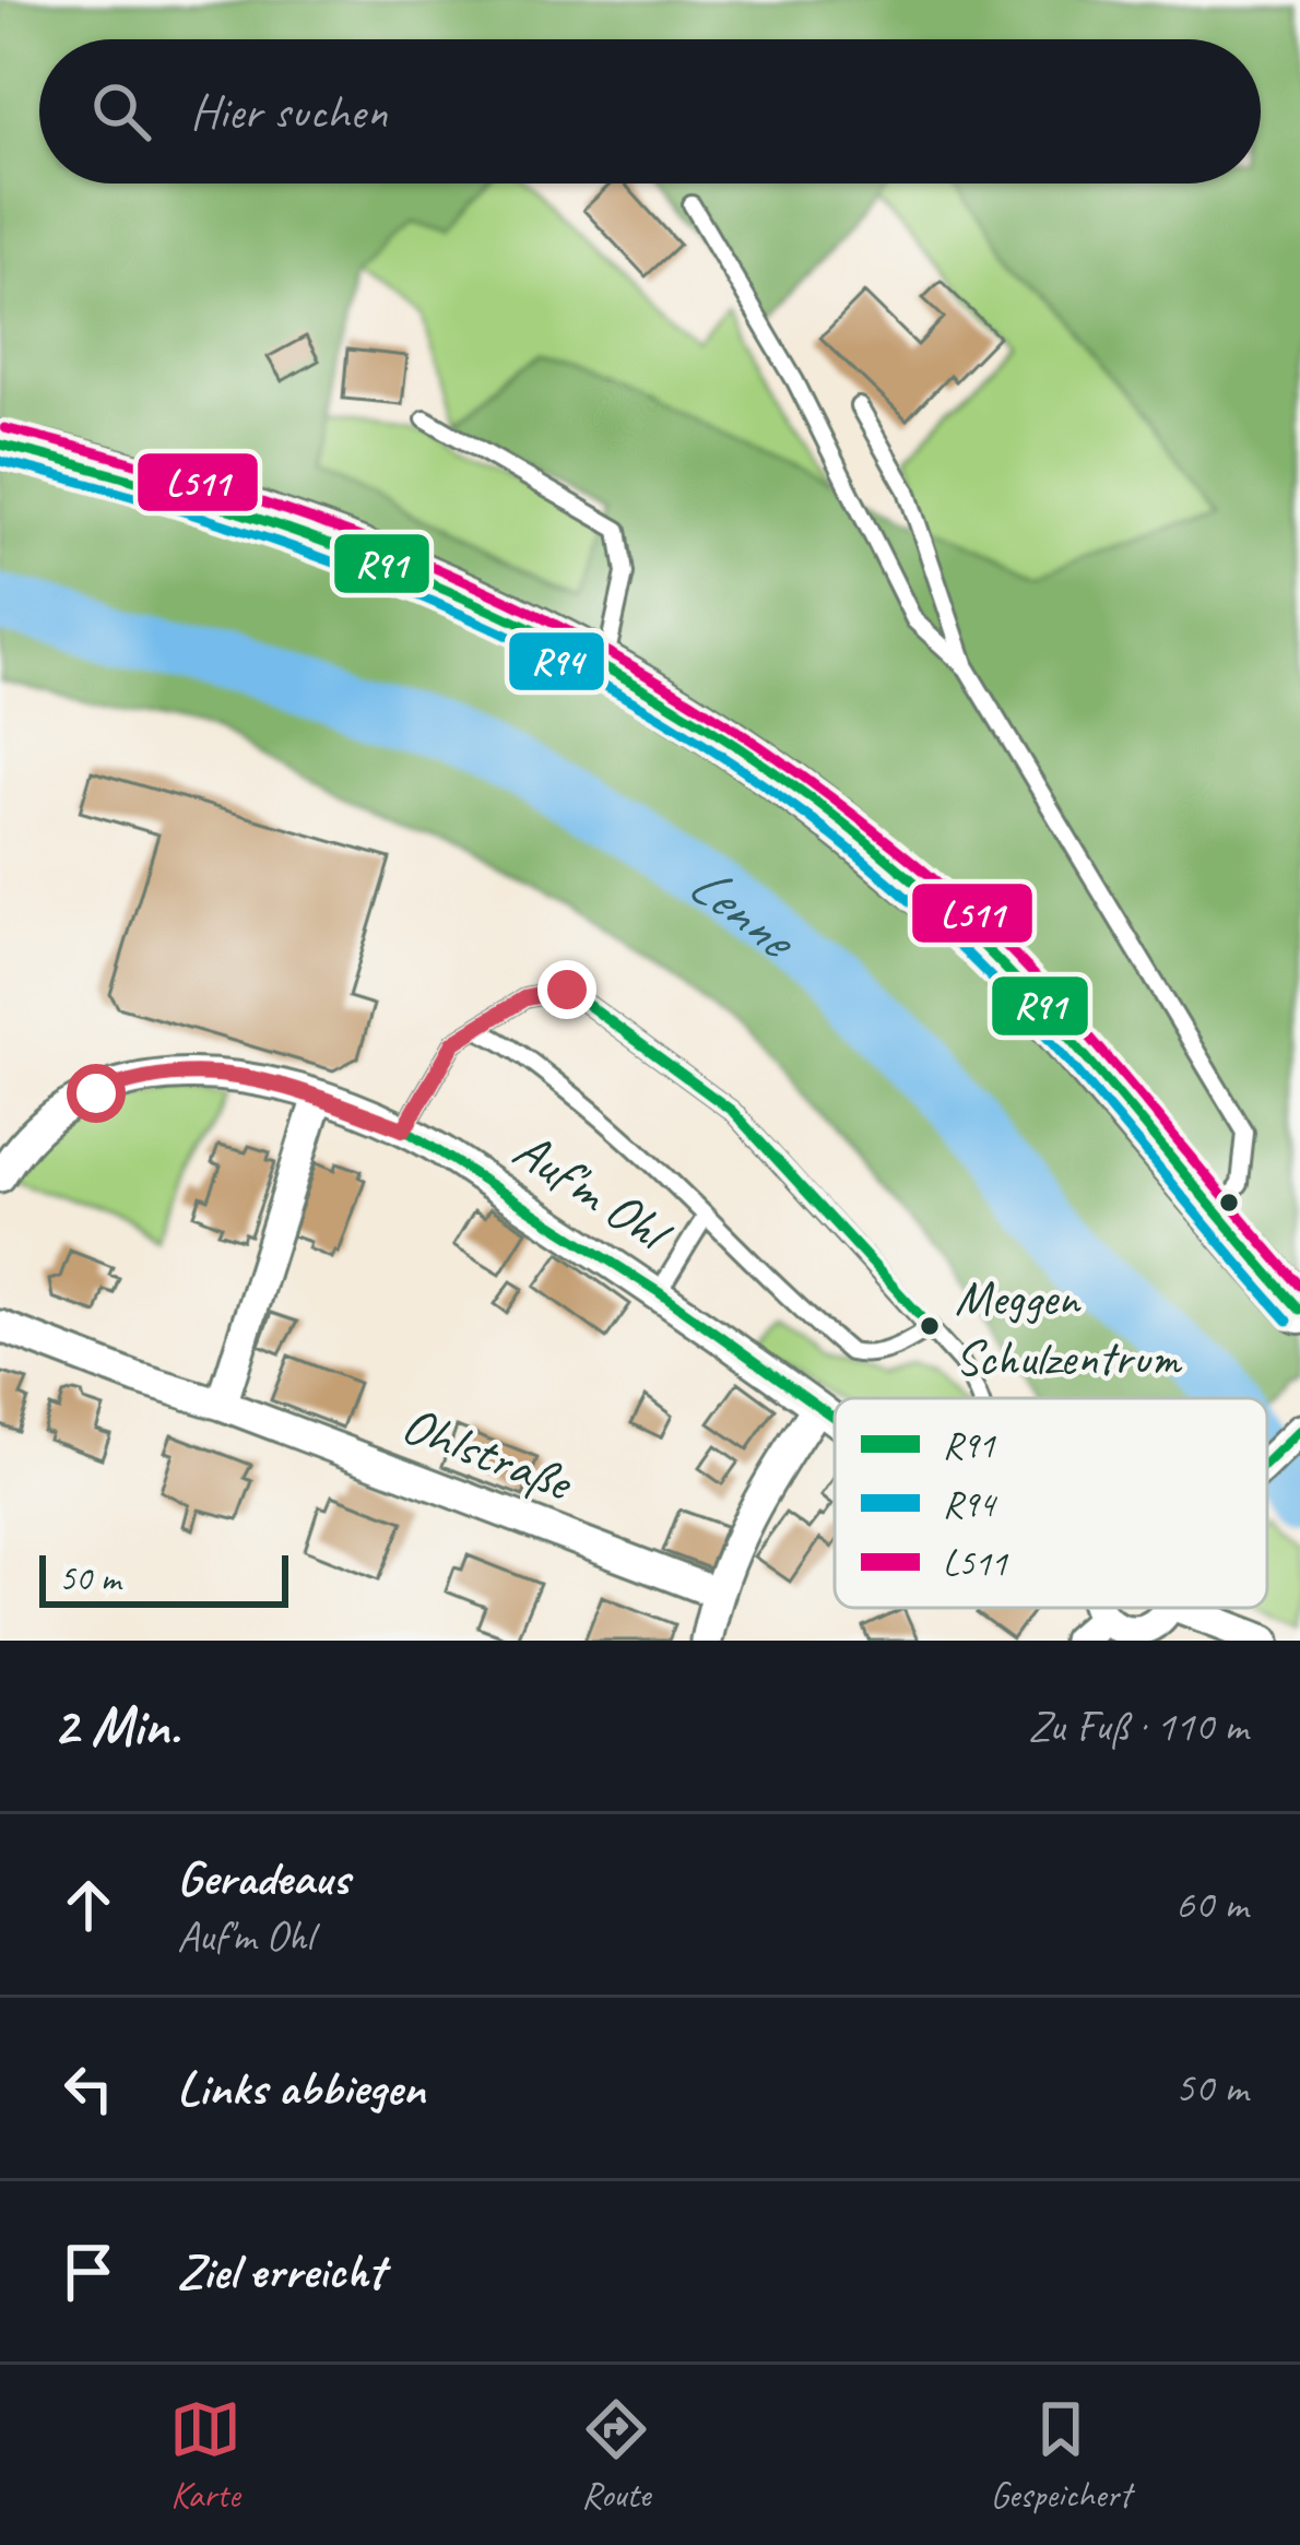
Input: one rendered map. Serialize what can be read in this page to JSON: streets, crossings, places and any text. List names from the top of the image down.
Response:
{
  "streets": {
    "street": ["Auf'm Ohl", "Ohlstraße"]
  },
  "water": ["Lenne"],
  "places": ["Meggen Schulzentrum"],
  "lines": ["transit line L511", "transit line R91", "transit line R94"],
  "legend": ["R91", "R94", "L511"],
  "scale_bar": "50 m",
  "page": {
    "search": "Hier suchen",
    "scale": "50 m",
    "heading": ["2 Min.", "Zu Fuß · 110 m"],
    "list": [
      ["Geradeaus", "Auf'm Ohl", "60 m"],
      ["Links abbiegen", "50 m"],
      "Ziel erreicht"
    ],
    "nav": ["Karte", "Route", "Gespeichert"]
  }
}
